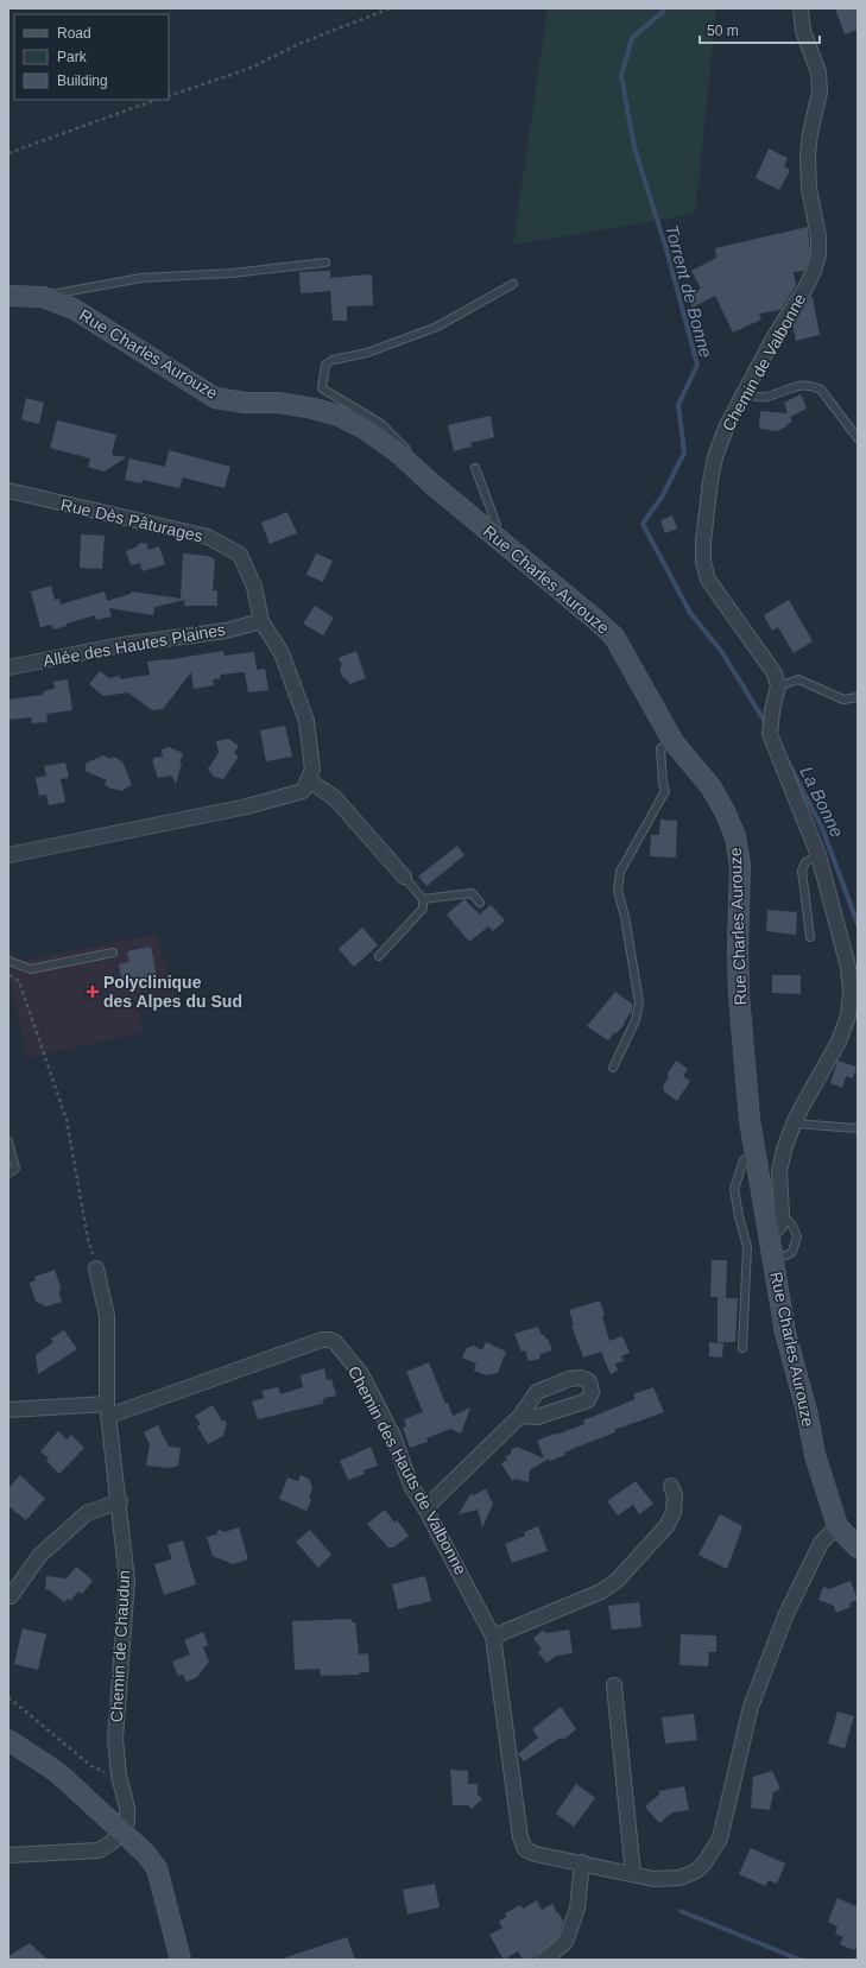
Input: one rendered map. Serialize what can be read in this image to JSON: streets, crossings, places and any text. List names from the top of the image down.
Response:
{
  "streets": {
    "street": [
      "Rue Charles Aurouze",
      "Chemin de Valbonne",
      "Rue Dès Pâturages",
      "Allée des Hautes Plaines",
      "Chemin des Hauts de Valbonne",
      "Chemin de Chaudun"
    ]
  },
  "crossings": [
    ["Rue Charles Aurouze", "Chemin des Hauts de Valbonne"],
    ["Rue Dès Pâturages", "Allée des Hautes Plaines"],
    ["Chemin des Hauts de Valbonne", "Chemin de Chaudun"]
  ],
  "water": ["Torrent de Bonne", "La Bonne"],
  "places": {
    "health": ["Polyclinique des Alpes du Sud"]
  },
  "legend": ["Road", "Park", "Building"],
  "scale_bar": "50 m"
}
